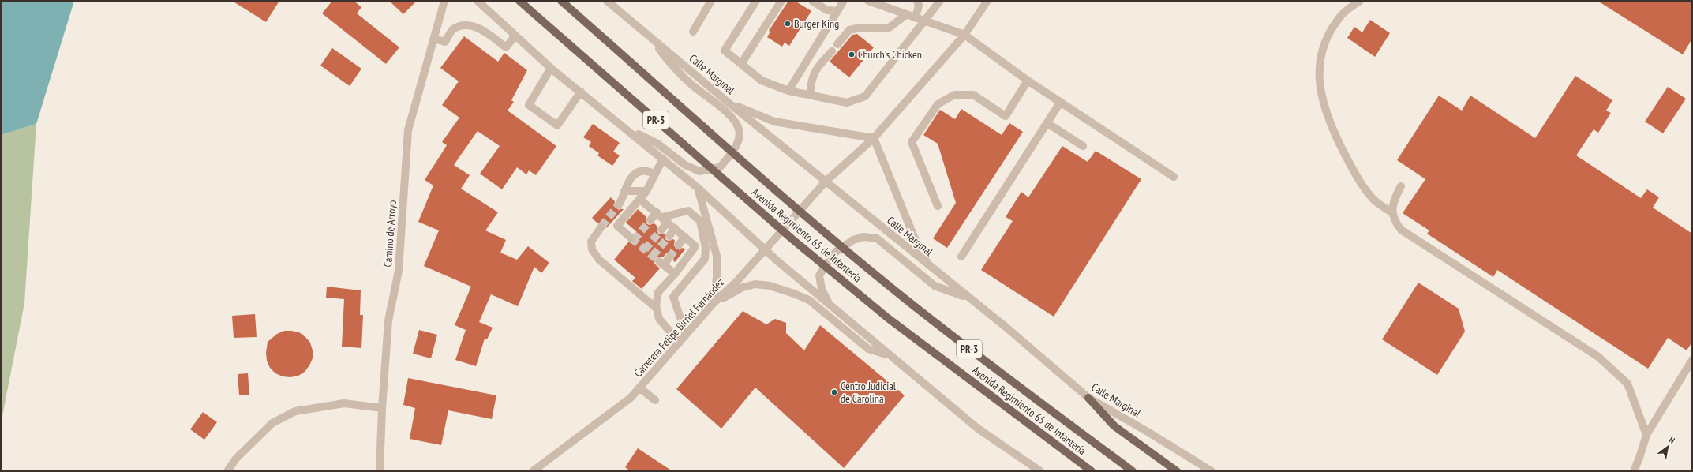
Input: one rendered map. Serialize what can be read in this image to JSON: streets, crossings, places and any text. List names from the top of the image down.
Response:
{
  "streets": {
    "main road": ["PR-3", "Avenida Regimiento 65 de Infantería"],
    "street": ["Calle Marginal", "Camino de Arroyo", "Carretera Felipe Birriel Fernández"]
  },
  "crossings": [
    ["Calle Marginal", "Carretera Felipe Birriel Fernández"]
  ],
  "places": ["Burger King", "Church's Chicken", "Centro Judicial de Carolina"],
  "north": "top right"
}
